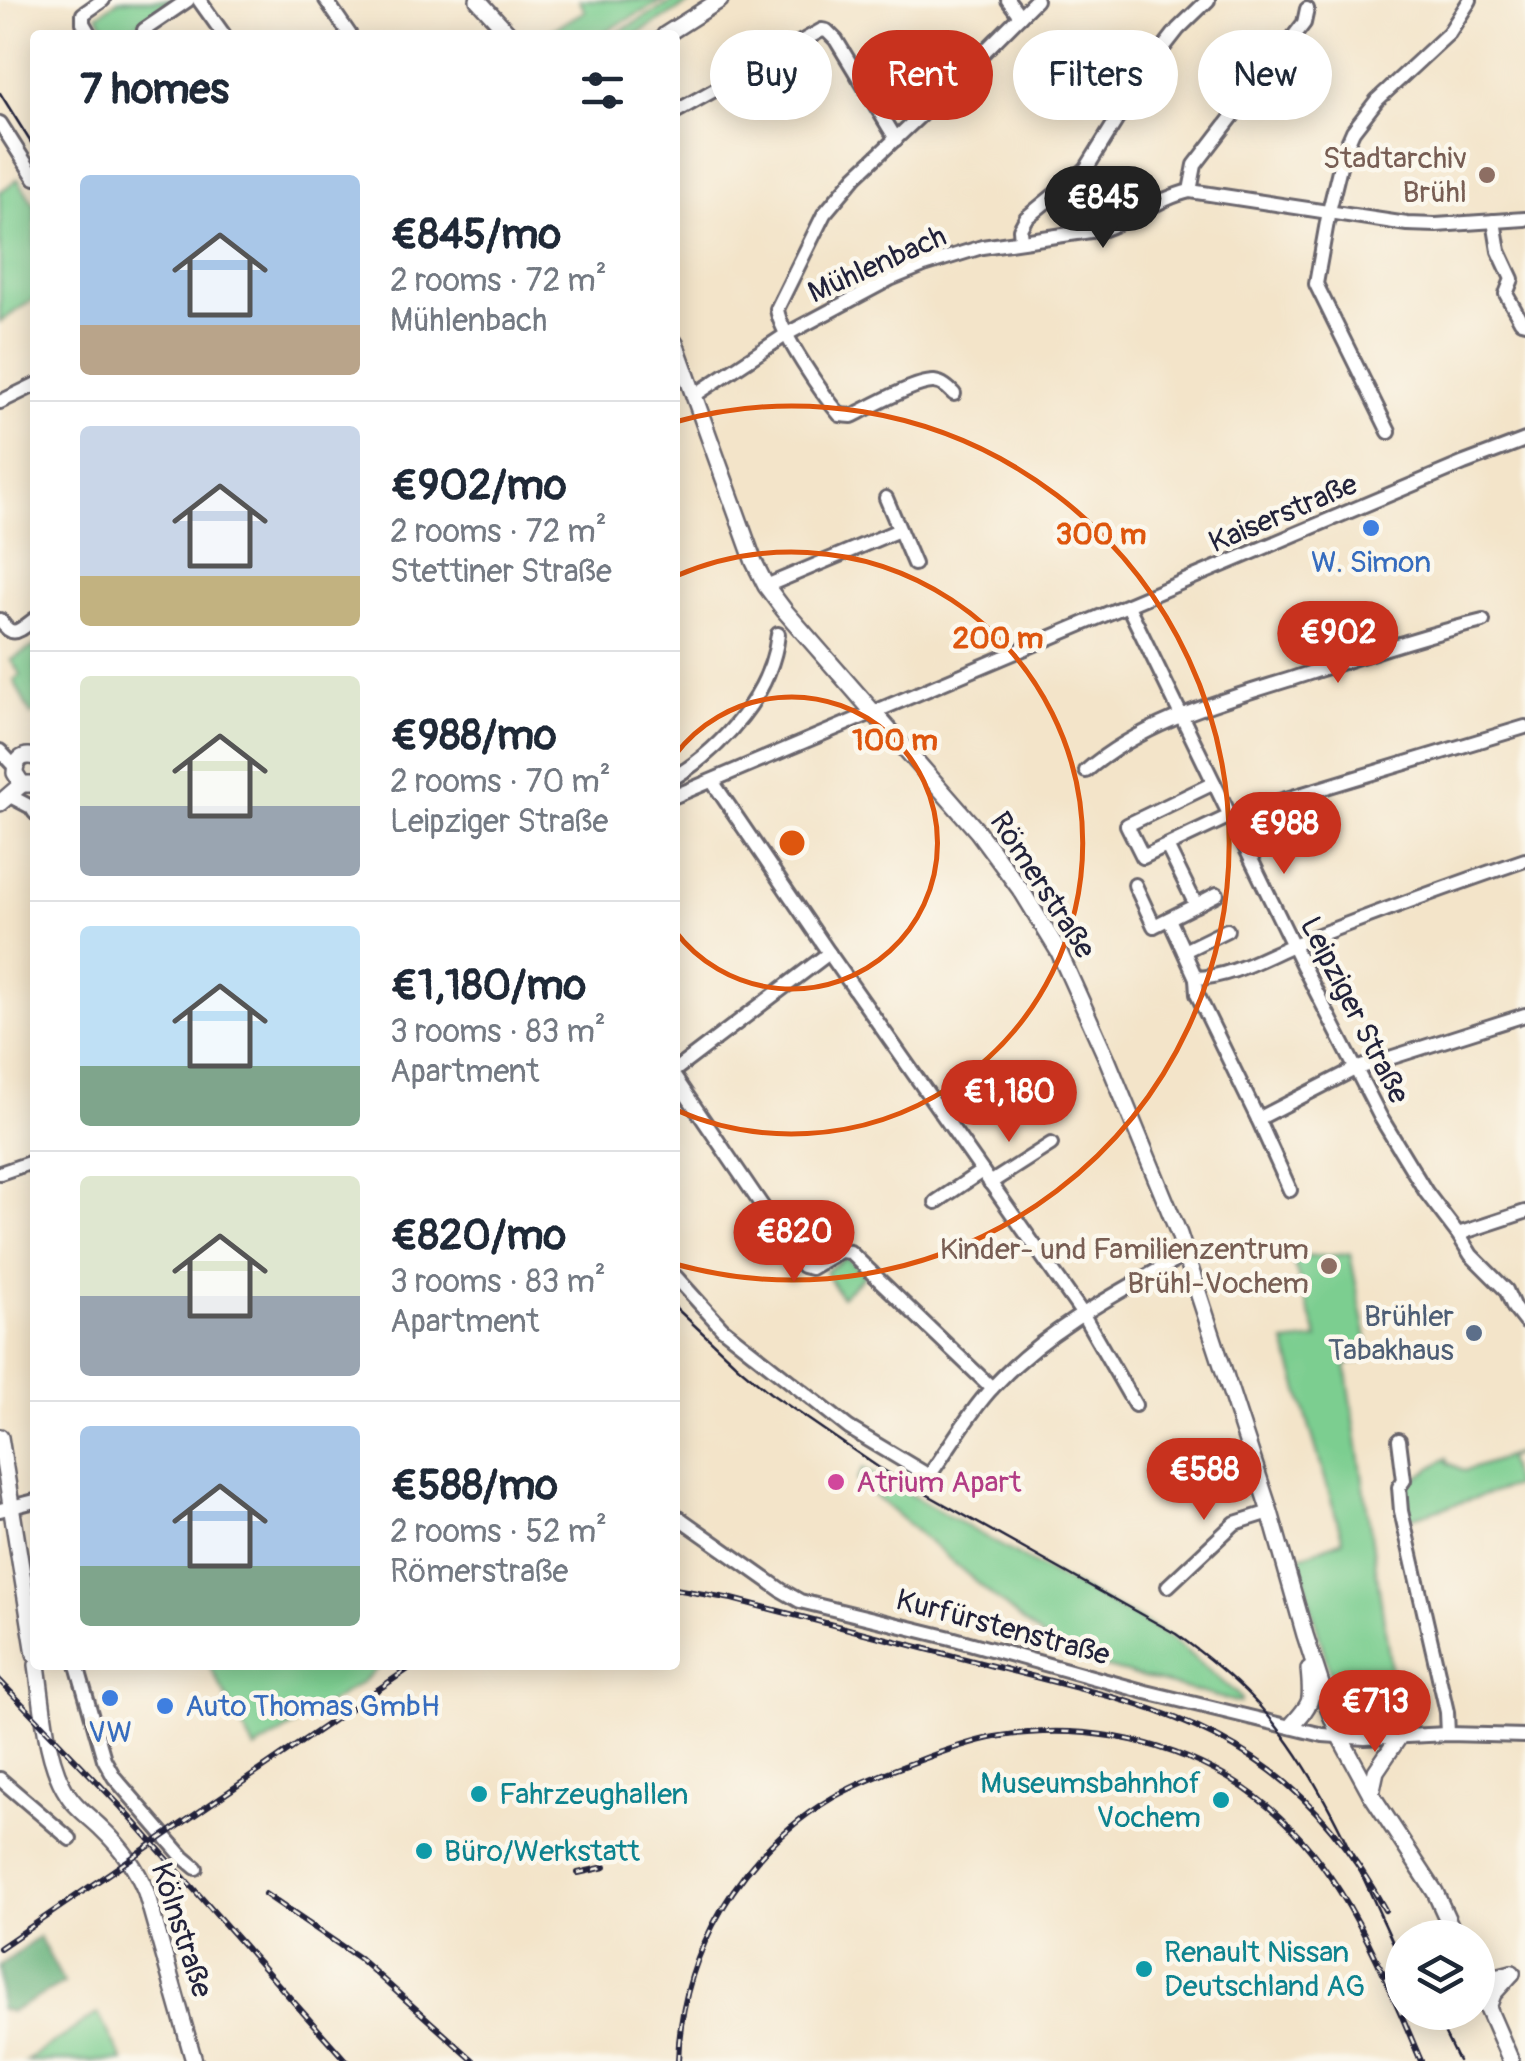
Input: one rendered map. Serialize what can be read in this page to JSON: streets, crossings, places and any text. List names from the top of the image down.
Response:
{
  "streets": {
    "main road": ["Römerstraße", "Kölnstraße"],
    "street": [
      "Mühlenbach",
      "Kaiserstraße",
      "Leipziger Straße",
      "Kurfürstenstraße"
    ]
  },
  "crossings": [
    ["Mühlenbach", "Römerstraße"],
    ["Kaiserstraße", "Römerstraße"],
    ["Kaiserstraße", "Leipziger Straße"],
    ["Römerstraße", "Kurfürstenstraße"]
  ],
  "places": [
    "Stadtarchiv Brühl",
    "W. Simon",
    "Kinder- und Familienzentrum Brühl-Vochem",
    "Brühler Tabakhaus",
    "Atrium Apart",
    "VW",
    "Auto Thomas GmbH",
    "Fahrzeughallen",
    "Museumsbahnhof Vochem",
    "Büro/Werkstatt",
    "Renault Nissan Deutschland AG"
  ],
  "page": {
    "chip": [
      "Buy",
      "Rent",
      "Filters",
      "New"
    ],
    "heading": "7 homes",
    "list": [
      {
        "name": "€845/mo",
        "note": "2 rooms · 72 m² · Mühlenbach"
      },
      {
        "name": "€902/mo",
        "note": "2 rooms · 72 m² · Stettiner Straße"
      },
      {
        "name": "€988/mo",
        "note": "2 rooms · 70 m² · Leipziger Straße"
      },
      {
        "name": "€1,180/mo",
        "note": "3 rooms · 83 m² · Apartment"
      },
      {
        "name": "€820/mo",
        "note": "3 rooms · 83 m² · Apartment"
      },
      {
        "name": "€588/mo",
        "note": "2 rooms · 52 m² · Römerstraße"
      }
    ],
    "price": [
      "€845",
      "€902",
      "€988",
      "€1,180",
      "€820",
      "€588",
      "€713"
    ]
  },
  "rings": ["300 m", "200 m", "100 m"]
}
